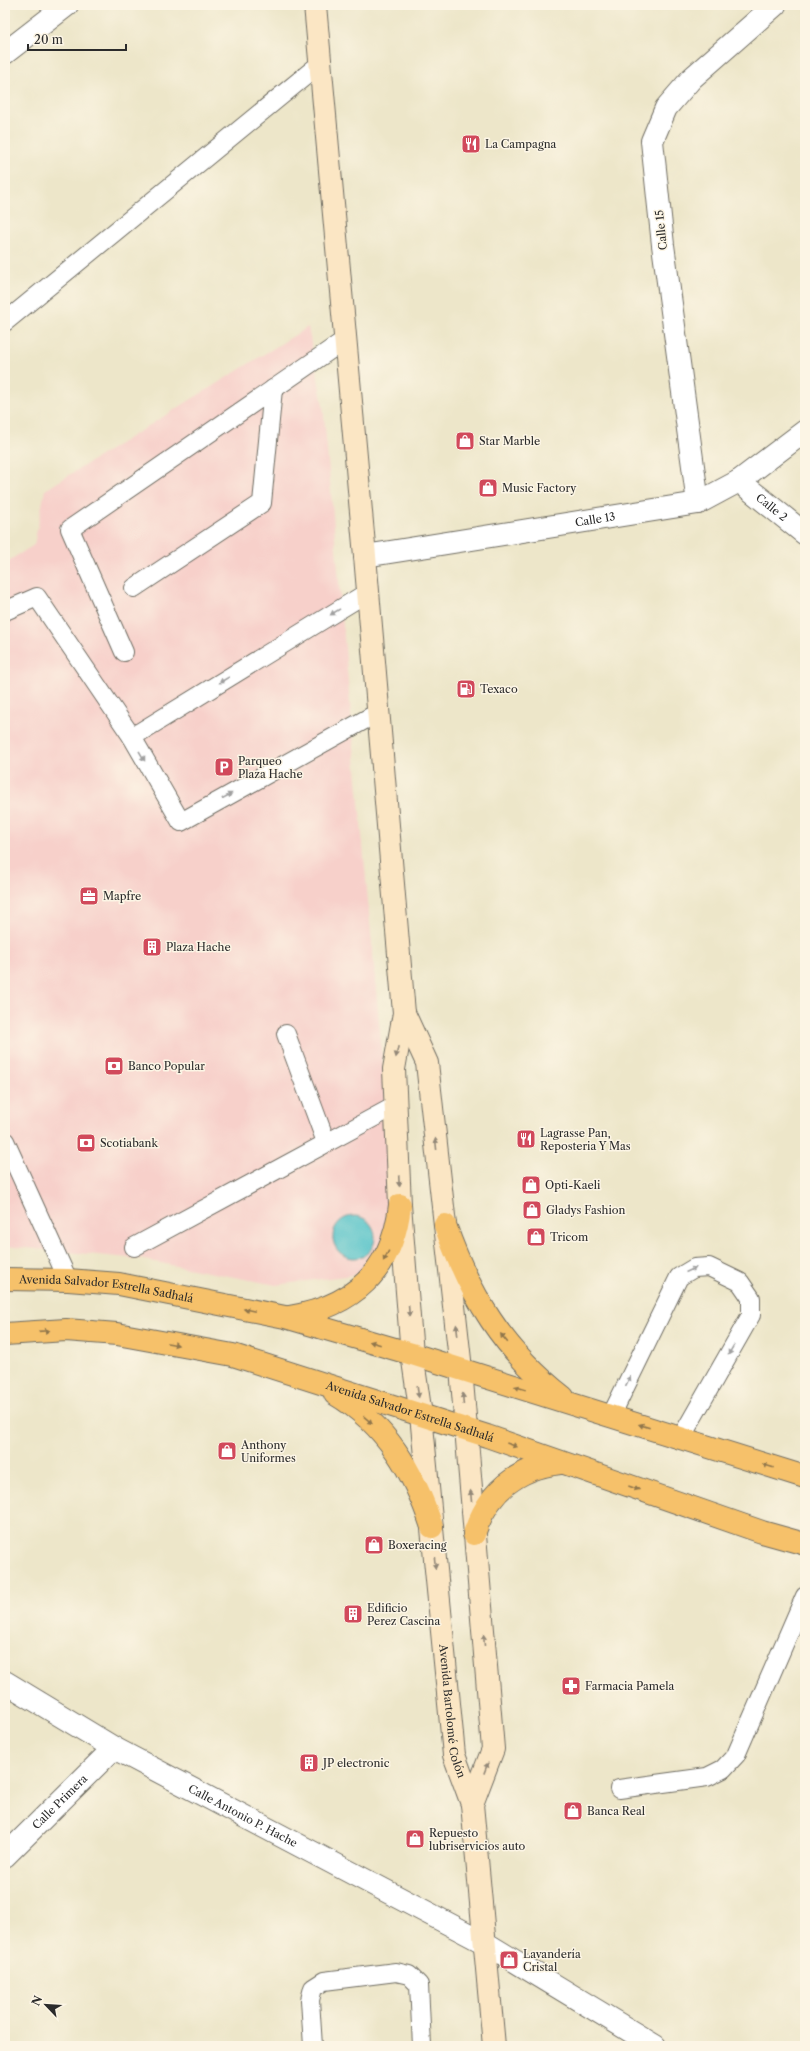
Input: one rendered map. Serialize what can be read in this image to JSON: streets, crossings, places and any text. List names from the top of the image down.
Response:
{
  "streets": {
    "highway": ["Avenida Salvador Estrella Sadhalá"],
    "main road": ["Avenida Bartolomé Colón"],
    "street": [
      "Calle 15",
      "Calle 2",
      "Calle 13",
      "Calle Primera",
      "Calle Antonio P. Hache"
    ]
  },
  "crossings": [
    ["Calle 15", "Calle 13"],
    ["Calle 2", "Calle 13"],
    ["Avenida Salvador Estrella Sadhalá", "Avenida Bartolomé Colón"],
    ["Avenida Bartolomé Colón", "Calle Antonio P. Hache"],
    ["Calle Primera", "Calle Antonio P. Hache"]
  ],
  "places": {
    "restaurant": ["La Campagna", "Lagrasse Pan, Reposteria Y Mas"],
    "shop": [
      "Star Marble",
      "Music Factory",
      "Opti-Kaeli",
      "Gladys Fashion",
      "Tricom",
      "Anthony Uniformes",
      "Boxeracing",
      "Banca Real",
      "Repuesto lubriservicios auto",
      "Lavandería Cristal"
    ],
    "fuel station": ["Texaco"],
    "parking": ["Parqueo Plaza Hache"],
    "office": ["Mapfre"],
    "building": ["Plaza Hache", "Edificio Perez Cascina", "JP electronic"],
    "bank": ["Banco Popular", "Scotiabank"],
    "pharmacy": ["Farmacia Pamela"]
  },
  "scale_bar": "20 m",
  "north": "top left"
}
